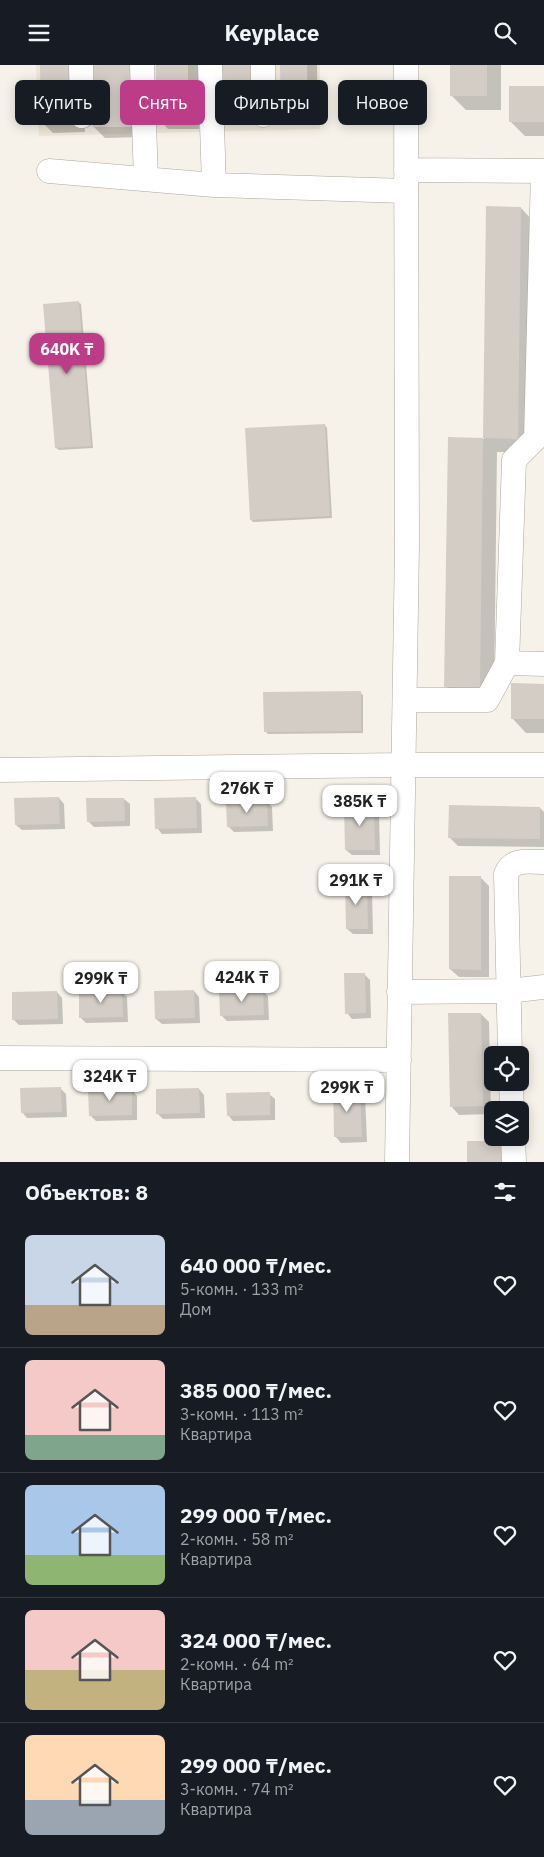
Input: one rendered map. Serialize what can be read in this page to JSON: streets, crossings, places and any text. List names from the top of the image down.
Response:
{
  "page": {
    "header": "Keyplace",
    "chip": [
      "Купить",
      "Снять",
      "Фильтры",
      "Новое"
    ],
    "price": [
      "640K ₸",
      "276K ₸",
      "385K ₸",
      "291K ₸",
      "424K ₸",
      "299K ₸",
      "324K ₸",
      "299K ₸"
    ],
    "heading": "Объектов: 8",
    "list": [
      {
        "name": "640 000 ₸/мес.",
        "note": "5-комн. · 133 m² · Дом"
      },
      {
        "name": "385 000 ₸/мес.",
        "note": "3-комн. · 113 m² · Квартира"
      },
      {
        "name": "299 000 ₸/мес.",
        "note": "2-комн. · 58 m² · Квартира"
      },
      {
        "name": "324 000 ₸/мес.",
        "note": "2-комн. · 64 m² · Квартира"
      },
      {
        "name": "299 000 ₸/мес.",
        "note": "3-комн. · 74 m² · Квартира"
      }
    ]
  }
}
